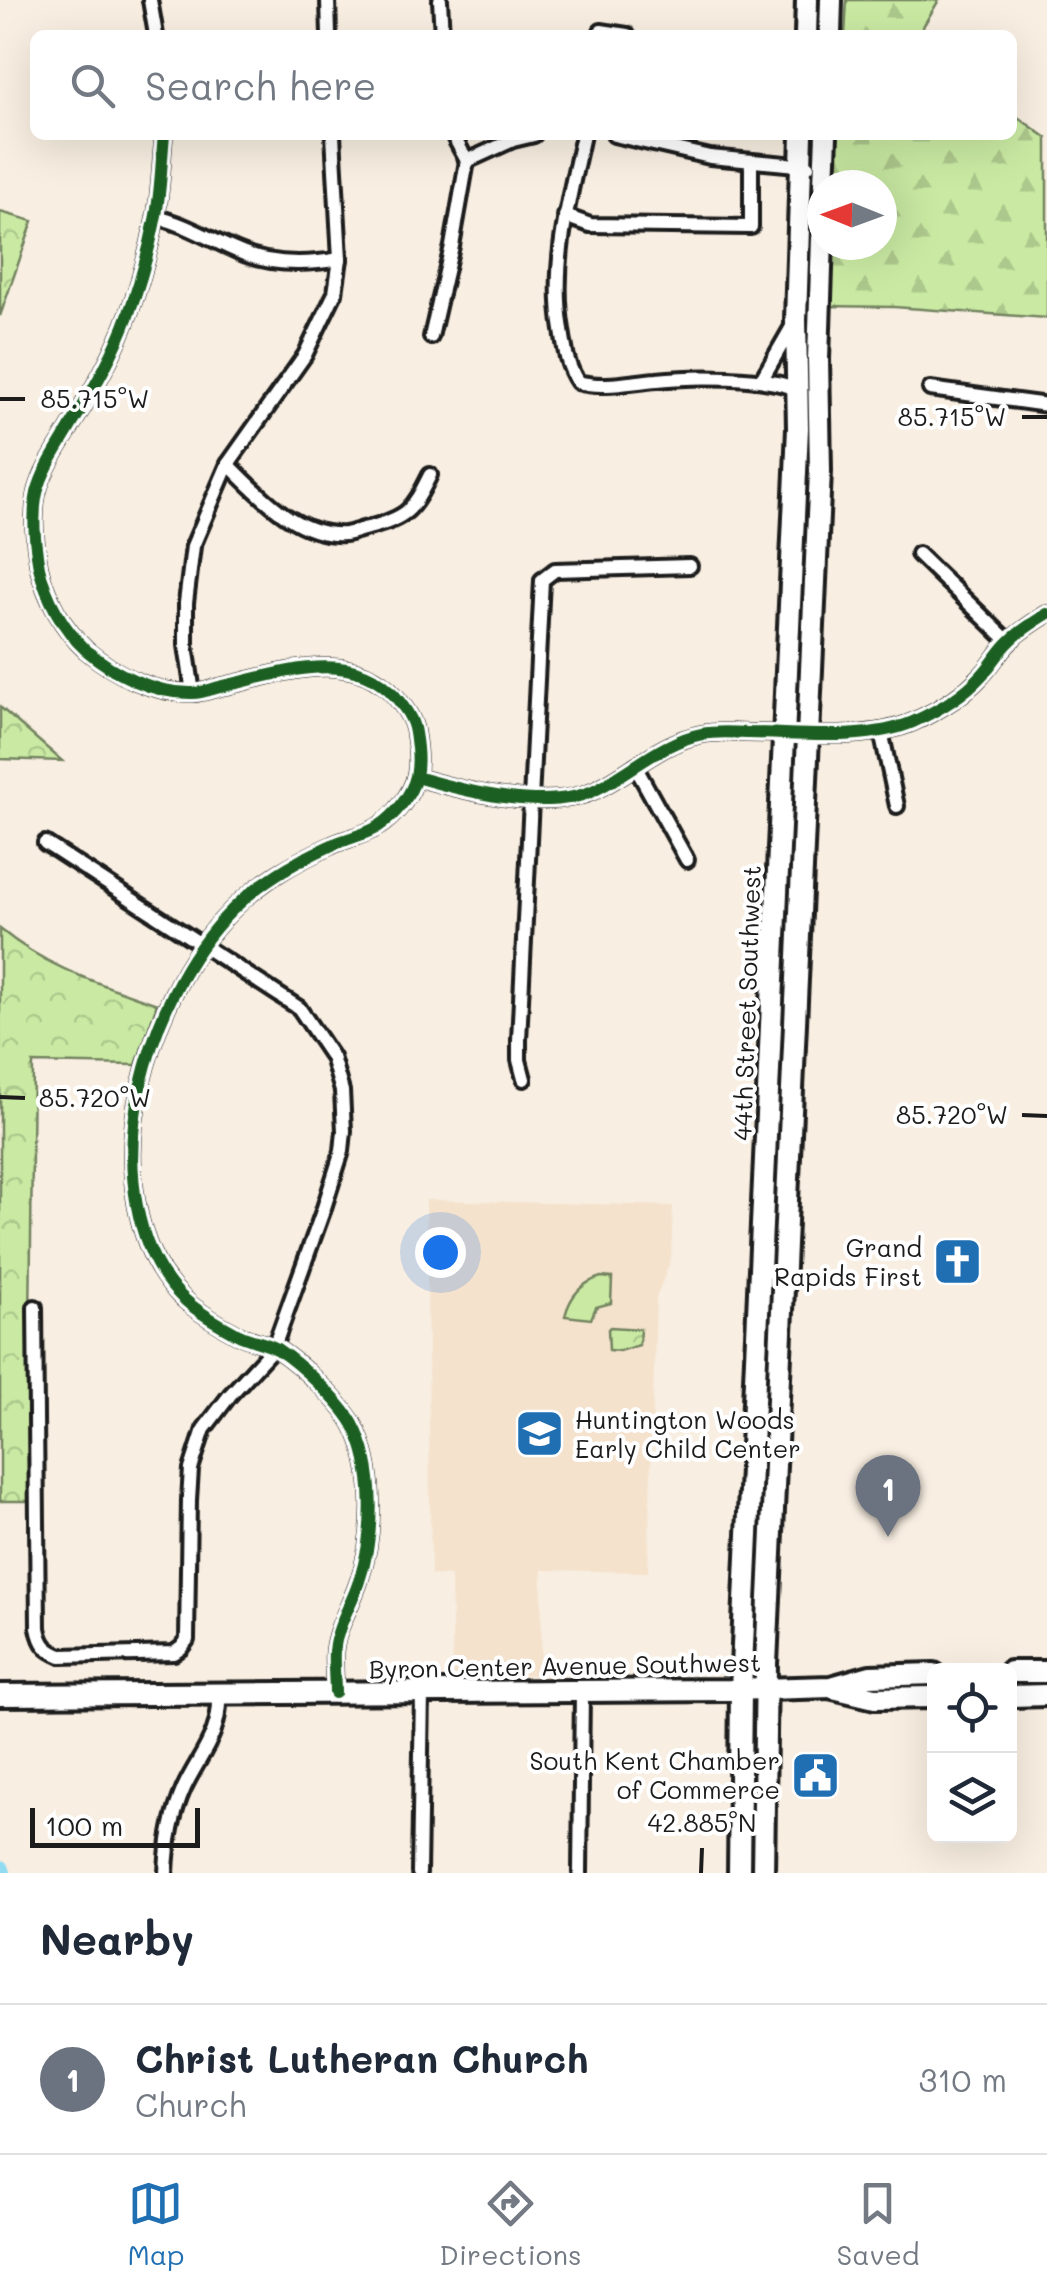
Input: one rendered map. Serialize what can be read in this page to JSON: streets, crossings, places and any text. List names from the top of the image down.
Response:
{
  "streets": {
    "main road": ["44th Street Southwest", "Byron Center Avenue Southwest"]
  },
  "crossings": [
    ["44th Street Southwest", "Byron Center Avenue Southwest"]
  ],
  "places": {
    "church": ["Grand Rapids First"],
    "school or university": ["Huntington Woods Early Child Center"],
    "public building": ["South Kent Chamber of Commerce"]
  },
  "scale_bar": "100 m",
  "north": "left",
  "page": {
    "search": "Search here",
    "pins": "1",
    "scale": "100 m",
    "heading": "Nearby",
    "list": [
      {
        "mark": "1",
        "name": "Christ Lutheran Church",
        "note": "Church",
        "value": "310 m"
      }
    ],
    "nav": ["Map", "Directions", "Saved"]
  },
  "coordinates": ["85.715°W", "85.720°W", "42.885°N"]
}
